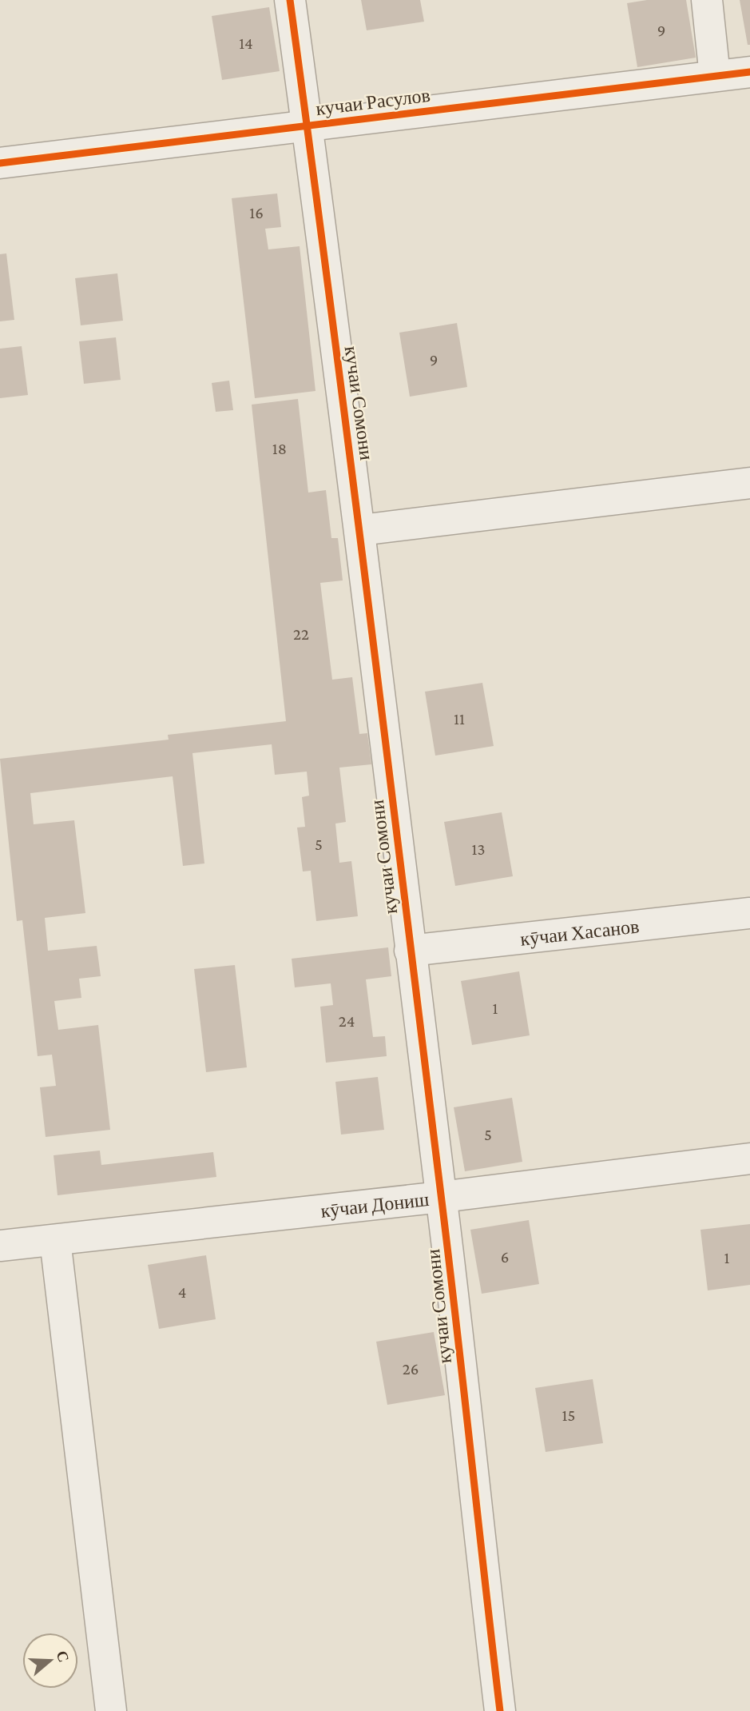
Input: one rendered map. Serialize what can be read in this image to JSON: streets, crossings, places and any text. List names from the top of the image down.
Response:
{
  "streets": {
    "street": [
      "кучаи Расулов",
      "кучаи Сомони",
      "кӯчаи Хасанов",
      "кӯчаи Дониш"
    ]
  },
  "crossings": [
    ["кучаи Расулов", "кучаи Сомони"],
    ["кучаи Сомони", "кӯчаи Хасанов"],
    ["кучаи Сомони", "кӯчаи Дониш"]
  ],
  "house_numbers": [
    "9",
    "14",
    "16",
    "9",
    "18",
    "22",
    "11",
    "5",
    "13",
    "1",
    "24",
    "5",
    "6",
    "1",
    "4",
    "26",
    "15"
  ],
  "north": "right"
}
